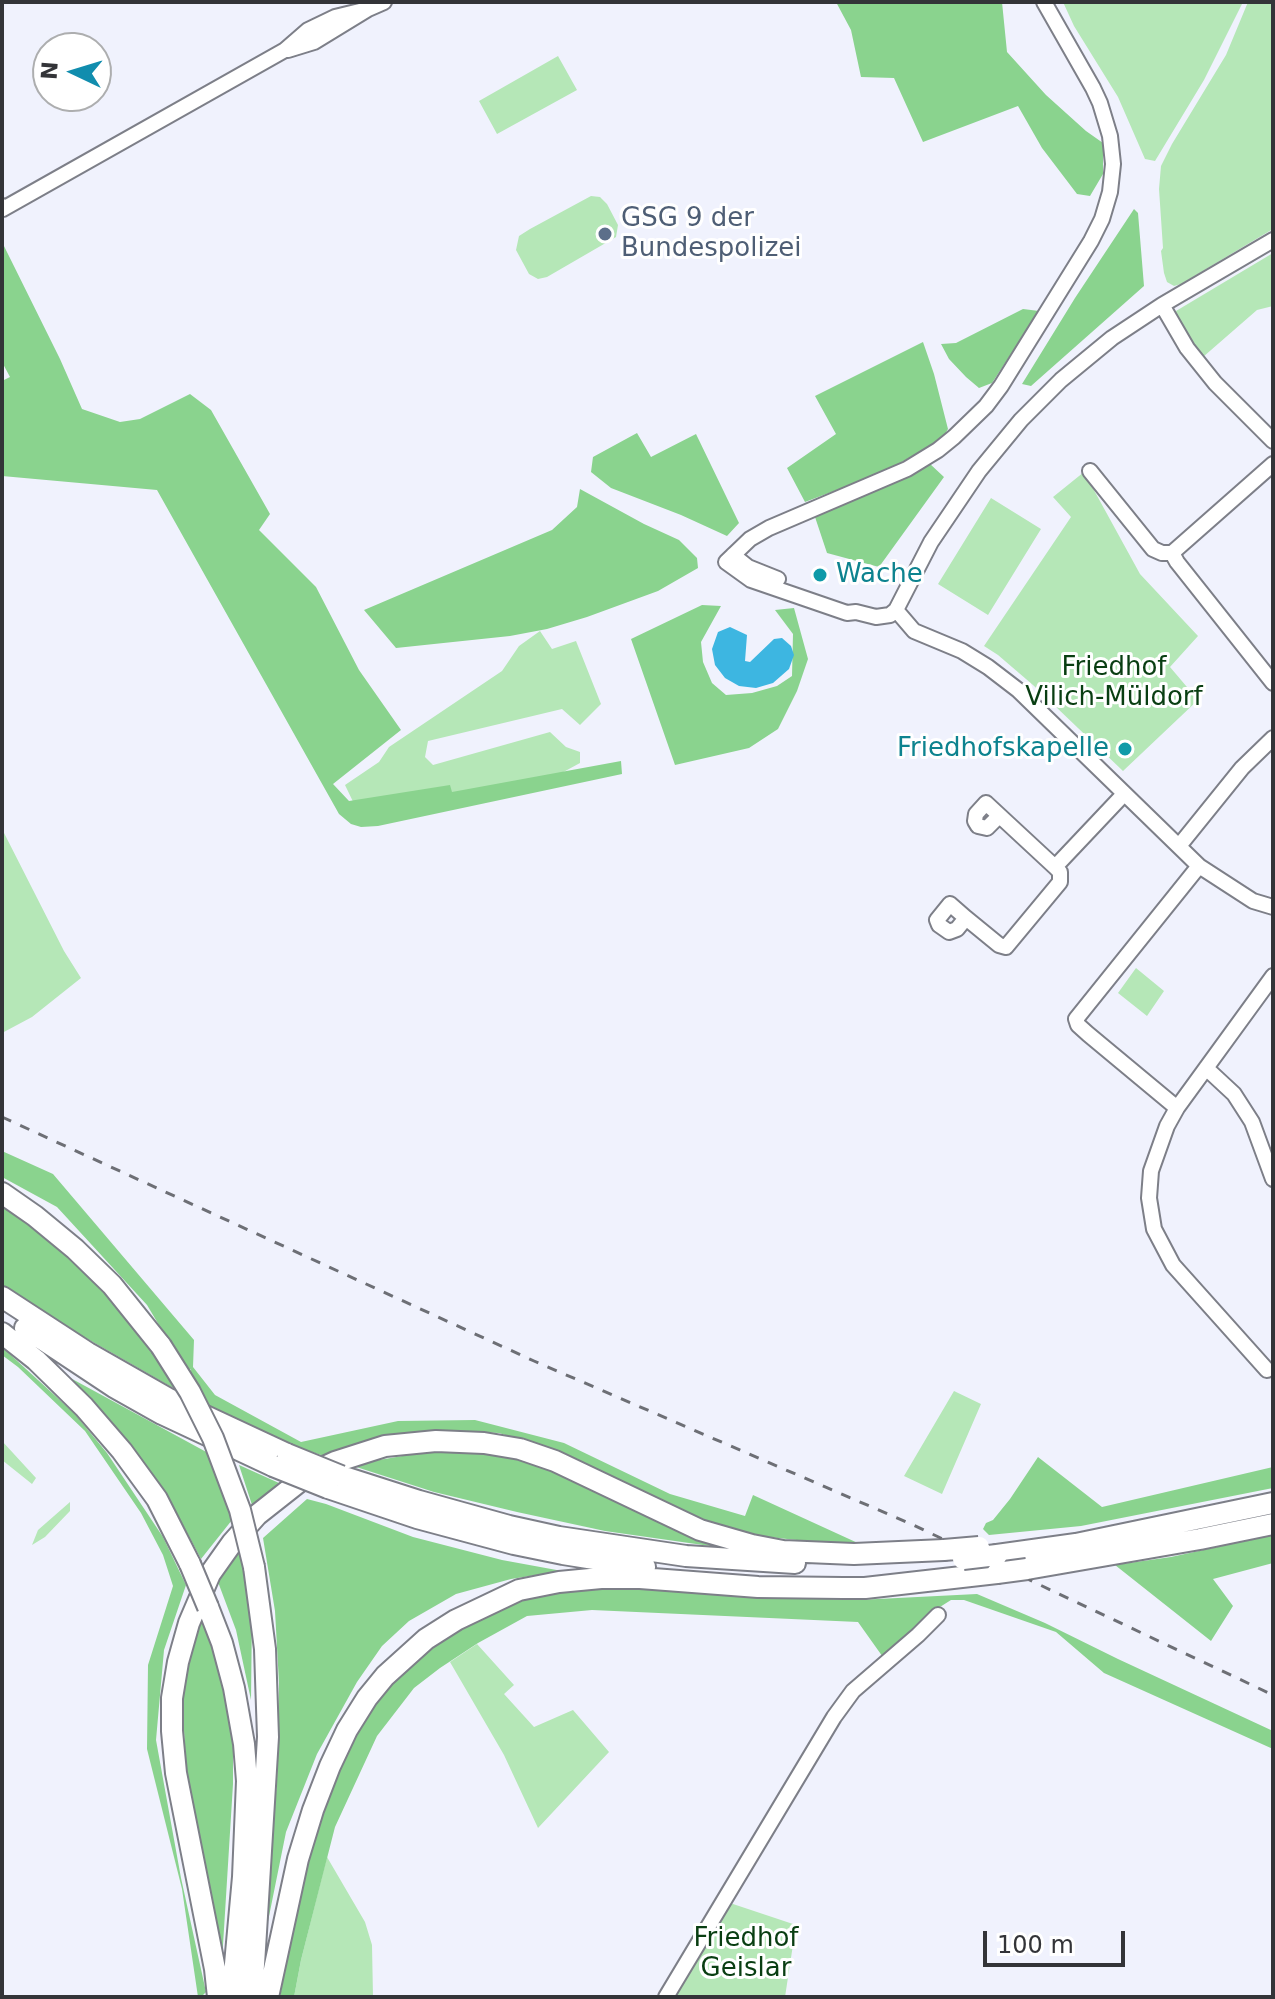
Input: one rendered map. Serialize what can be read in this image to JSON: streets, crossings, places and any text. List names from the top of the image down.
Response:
{
  "parks": ["Friedhof Vilich-Müldorf", "Friedhof Geislar"],
  "places": ["GSG 9 der Bundespolizei", "Wache", "Friedhofskapelle"],
  "scale_bar": "100 m",
  "north": "left"
}
